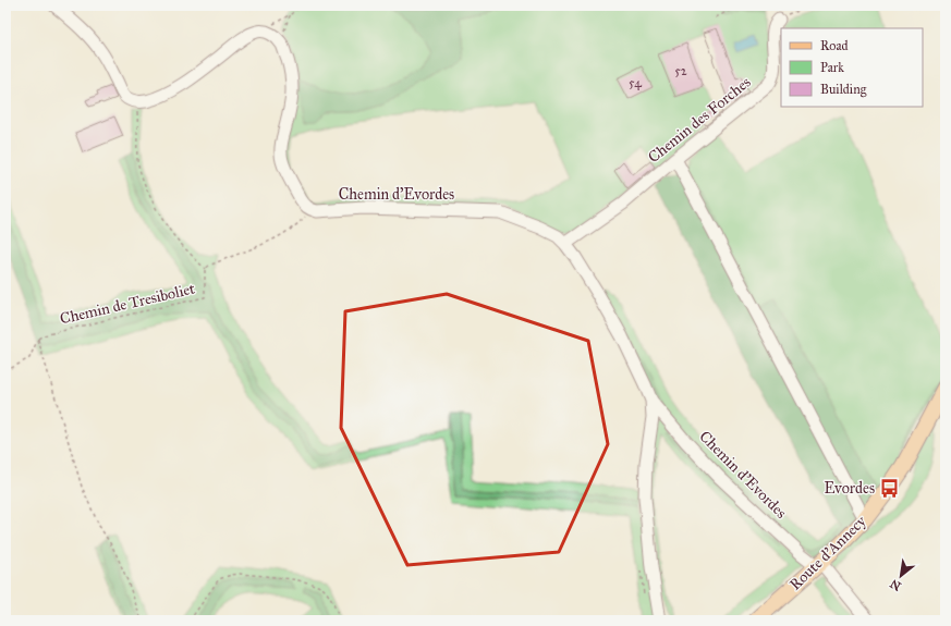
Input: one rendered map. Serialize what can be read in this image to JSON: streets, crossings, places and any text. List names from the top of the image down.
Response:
{
  "streets": {
    "main road": ["Route d'Annecy"],
    "street": ["Chemin des Forches", "Chemin d'Evordes"],
    "path": ["Chemin de Tresiboliet"]
  },
  "crossings": [
    ["Chemin des Forches", "Chemin d'Evordes"],
    ["Chemin d'Evordes", "Chemin de Tresiboliet"],
    ["Chemin d'Evordes", "Route d'Annecy"]
  ],
  "places": {
    "bus stop": ["Evordes"]
  },
  "house_numbers": ["52", "54"],
  "legend": ["Road", "Park", "Building"],
  "north": "bottom left"
}
